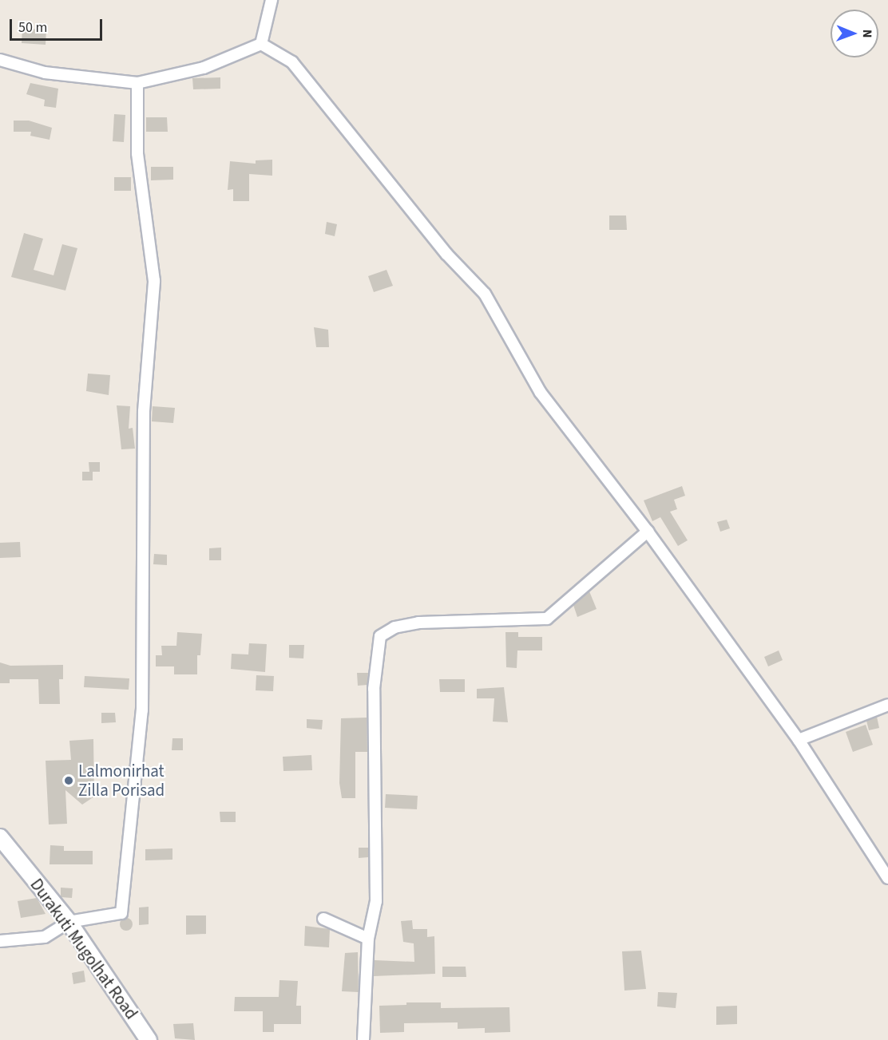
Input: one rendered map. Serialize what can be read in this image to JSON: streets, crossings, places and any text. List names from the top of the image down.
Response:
{
  "streets": {
    "main road": ["Durakuti Mugolhat Road"]
  },
  "places": ["Lalmonirhat Zilla Porisad"],
  "scale_bar": "50 m",
  "north": "right"
}
